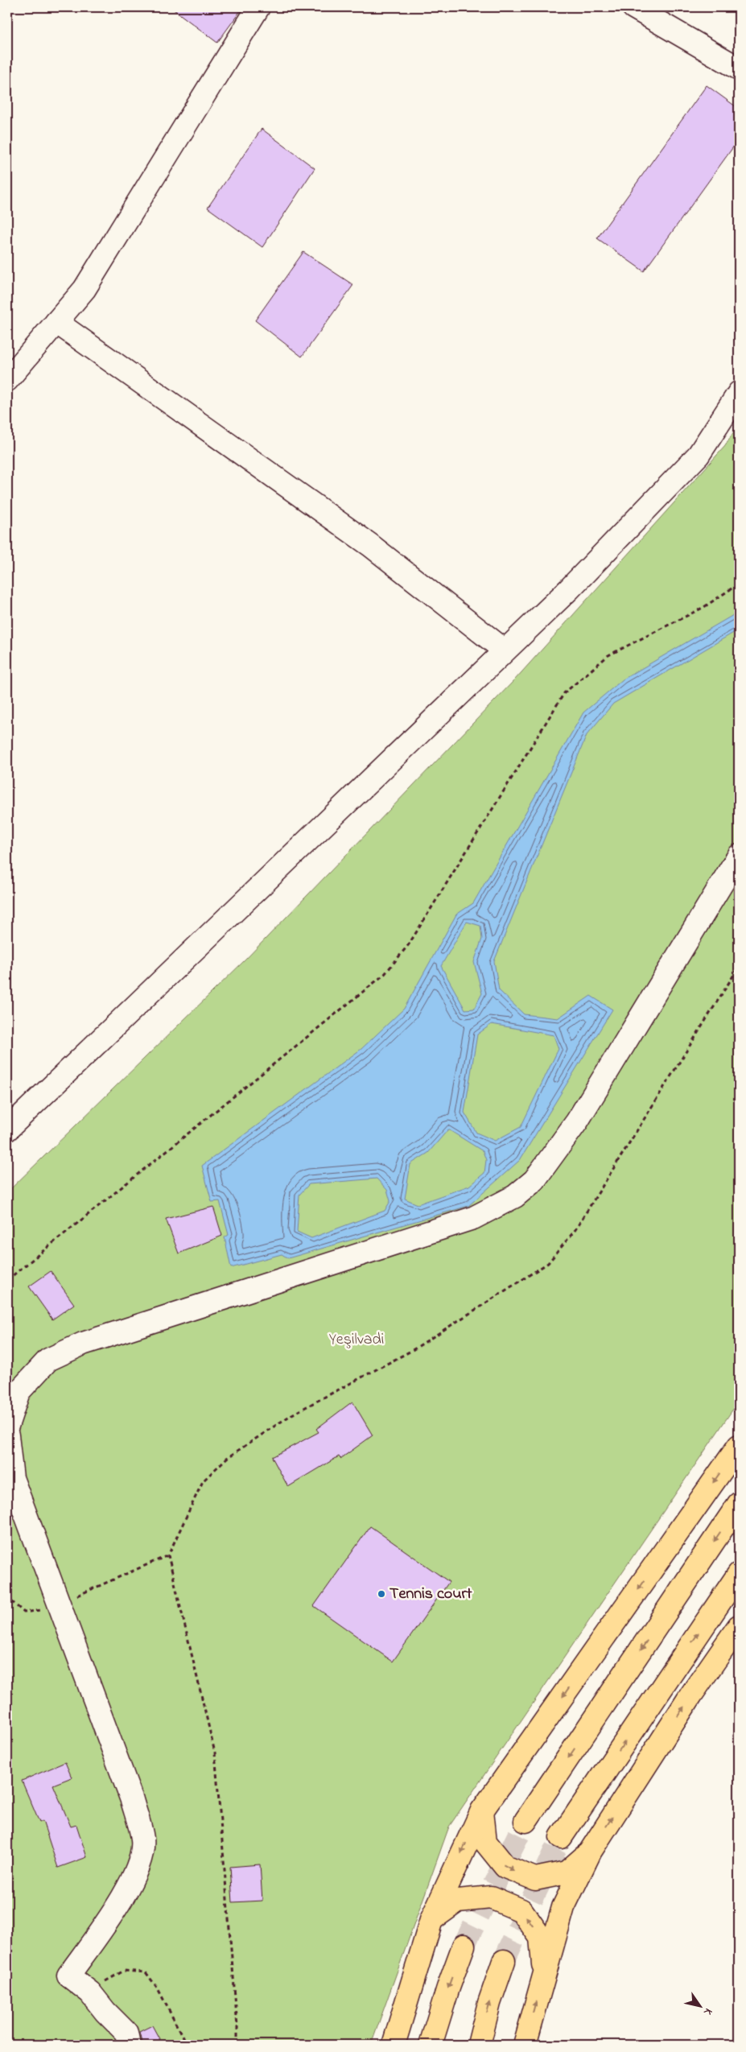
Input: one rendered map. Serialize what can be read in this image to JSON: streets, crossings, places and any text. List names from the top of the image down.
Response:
{
  "parks": ["Yeşilvadi"],
  "places": ["Tennis court"],
  "north": "bottom right"
}
